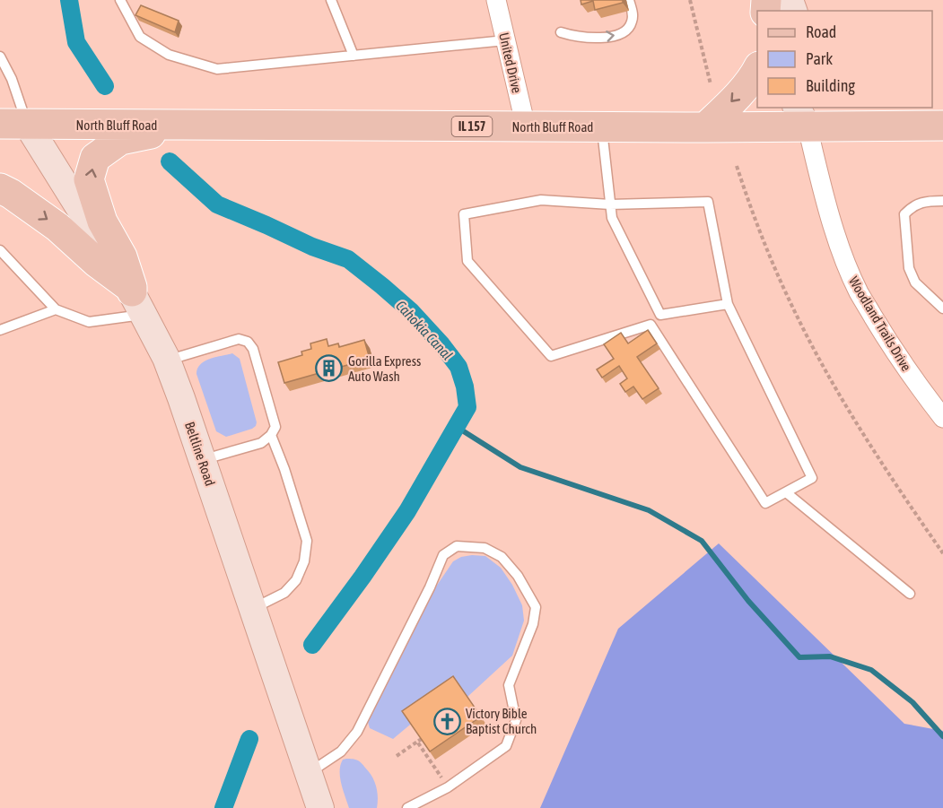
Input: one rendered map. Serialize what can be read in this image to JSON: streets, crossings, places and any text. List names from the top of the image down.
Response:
{
  "streets": {
    "main road": ["North Bluff Road", "IL 157", "Beltline Road"],
    "street": ["United Drive", "Woodland Trails Drive"]
  },
  "crossings": [
    ["United Drive", "North Bluff Road"],
    ["North Bluff Road", "Woodland Trails Drive"],
    ["North Bluff Road", "Beltline Road"]
  ],
  "water": ["Cahokia Canal"],
  "places": {
    "building": ["Gorilla Express Auto Wash"],
    "church": ["Victory Bible Baptist Church"]
  },
  "legend": ["Road", "Park", "Building"]
}
